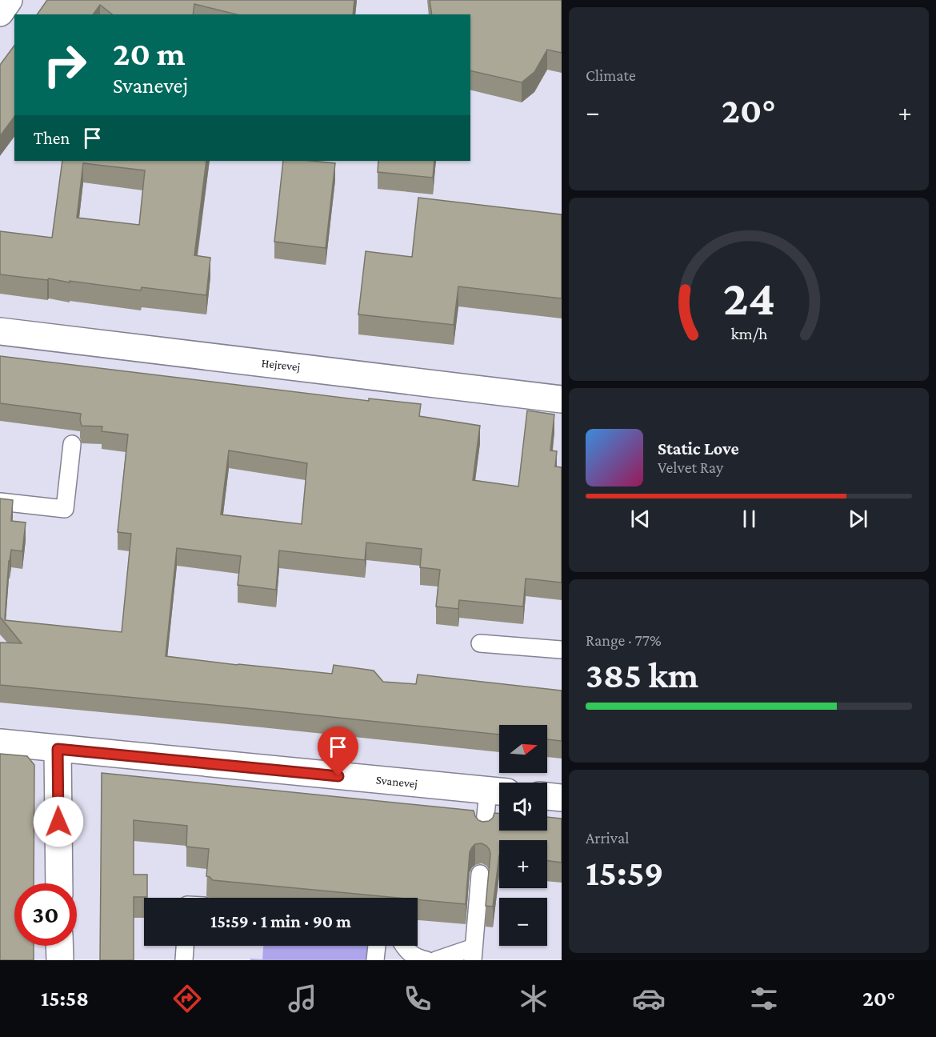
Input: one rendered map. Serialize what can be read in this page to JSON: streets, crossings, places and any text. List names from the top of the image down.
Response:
{
  "streets": {
    "street": ["Hejrevej", "Svanevej"]
  },
  "north": "right",
  "page": {
    "tile": [
      "Climate",
      ["Range · 77%", "385 km"],
      ["Arrival", "15:59"]
    ],
    "turn": ["20 m", "Svanevej"],
    "heat": ["−", "20°", "+"],
    "then": "Then",
    "song": ["Static Love", "Velvet Ray"],
    "map_buttons": ["+", "−"],
    "limit": "30",
    "trip": "15:59 · 1 min · 90 m",
    "tabs": ["15:58", "20°"],
    "gauge": ["24", "km/h"]
  }
}
